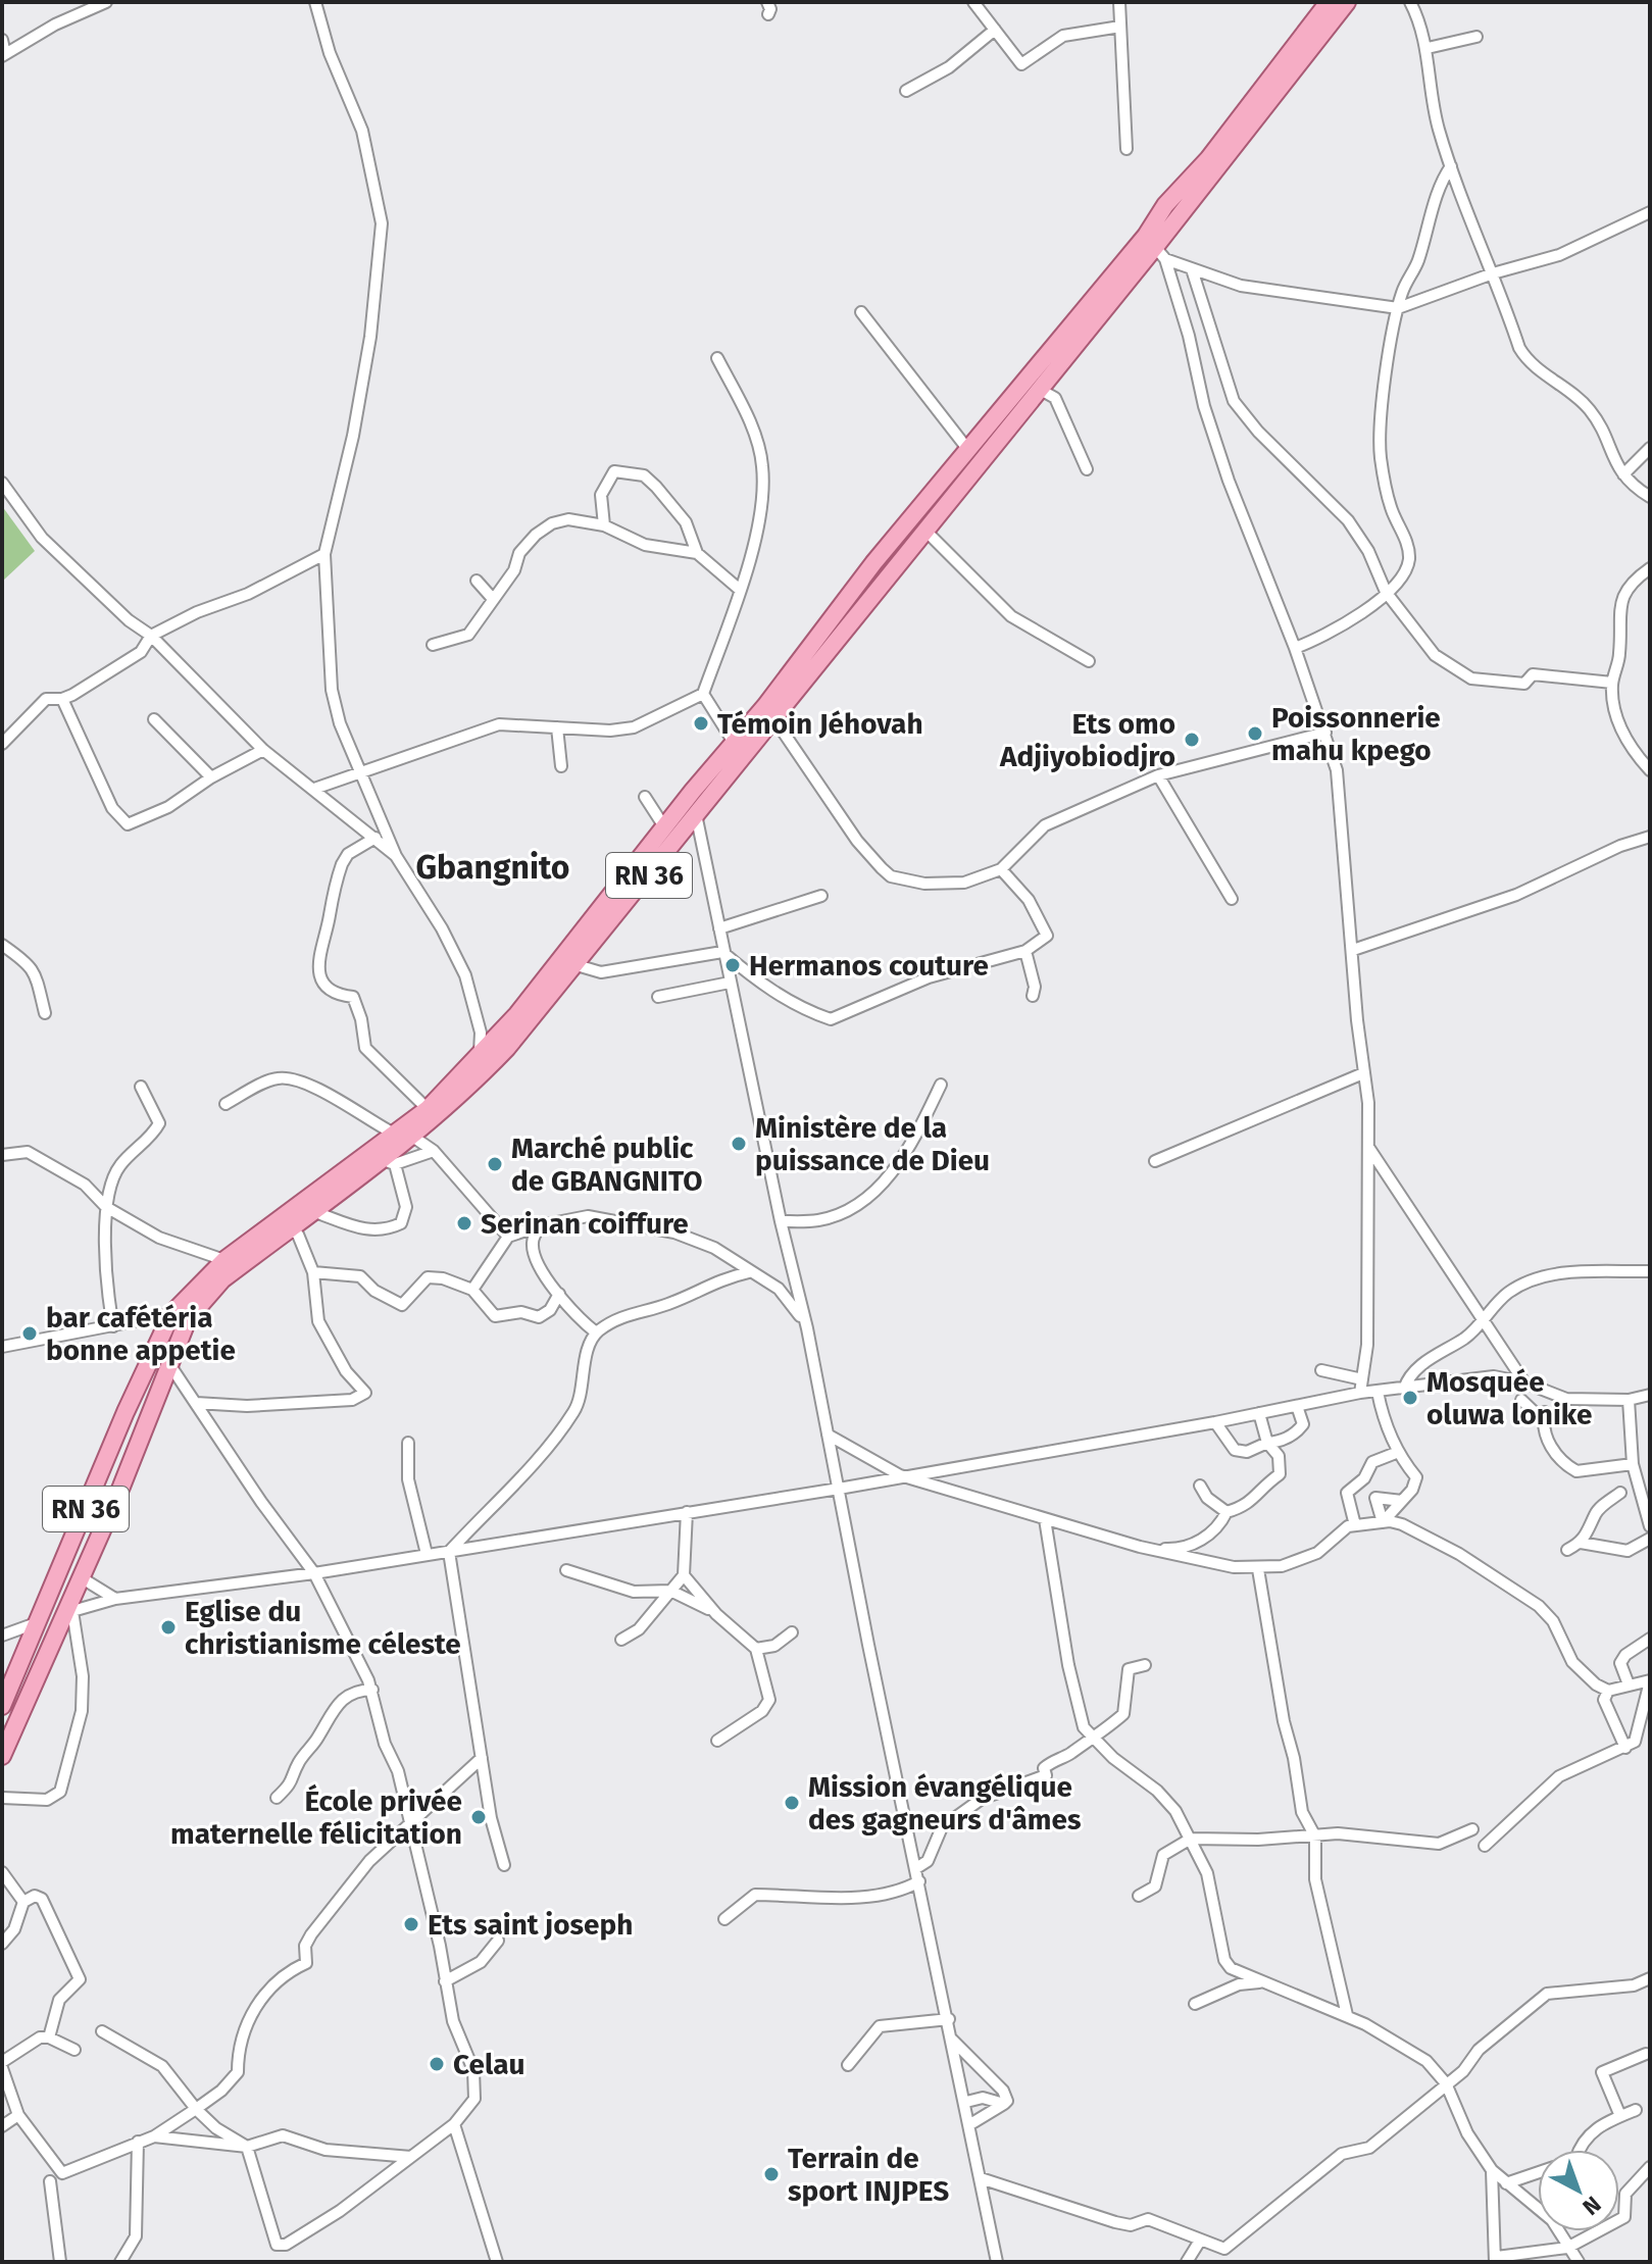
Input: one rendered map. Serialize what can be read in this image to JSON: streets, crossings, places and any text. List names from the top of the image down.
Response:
{
  "streets": {
    "main road": ["RN 36"]
  },
  "districts": ["Gbangnito"],
  "places": [
    "Témoin Jéhovah",
    "Poissonnerie mahu kpego",
    "Ets omo Adjiyobiodjro",
    "Hermanos couture",
    "Ministère de la puissance de Dieu",
    "Marché public de GBANGNITO",
    "Serinan coiffure",
    "bar cafétéria bonne appetie",
    "Mosquée oluwa lonike",
    "Eglise du christianisme céleste",
    "Mission évangélique des gagneurs d'âmes",
    "École privée maternelle félicitation",
    "Ets saint joseph",
    "Celau",
    "Terrain de sport INJPES"
  ],
  "north": "bottom right"
}
